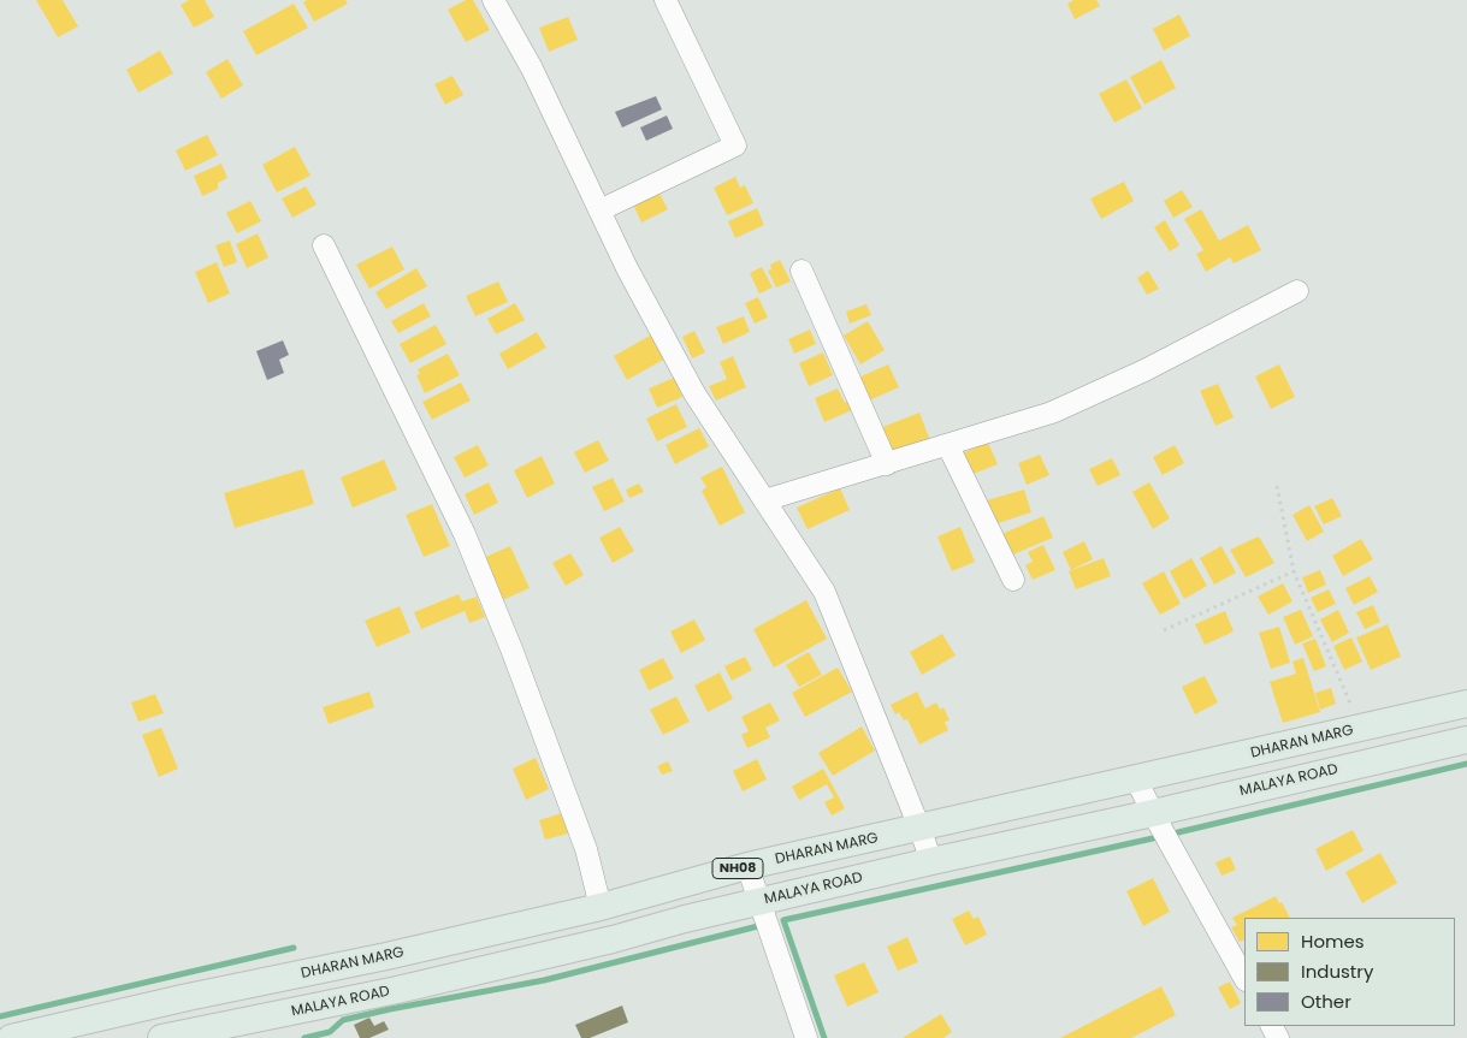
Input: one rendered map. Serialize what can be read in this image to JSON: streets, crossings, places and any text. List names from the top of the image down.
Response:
{
  "streets": {
    "main road": ["DHARAN MARG", "MALAYA ROAD", "NH08"]
  },
  "legend": ["Homes", "Industry", "Other"]
}
